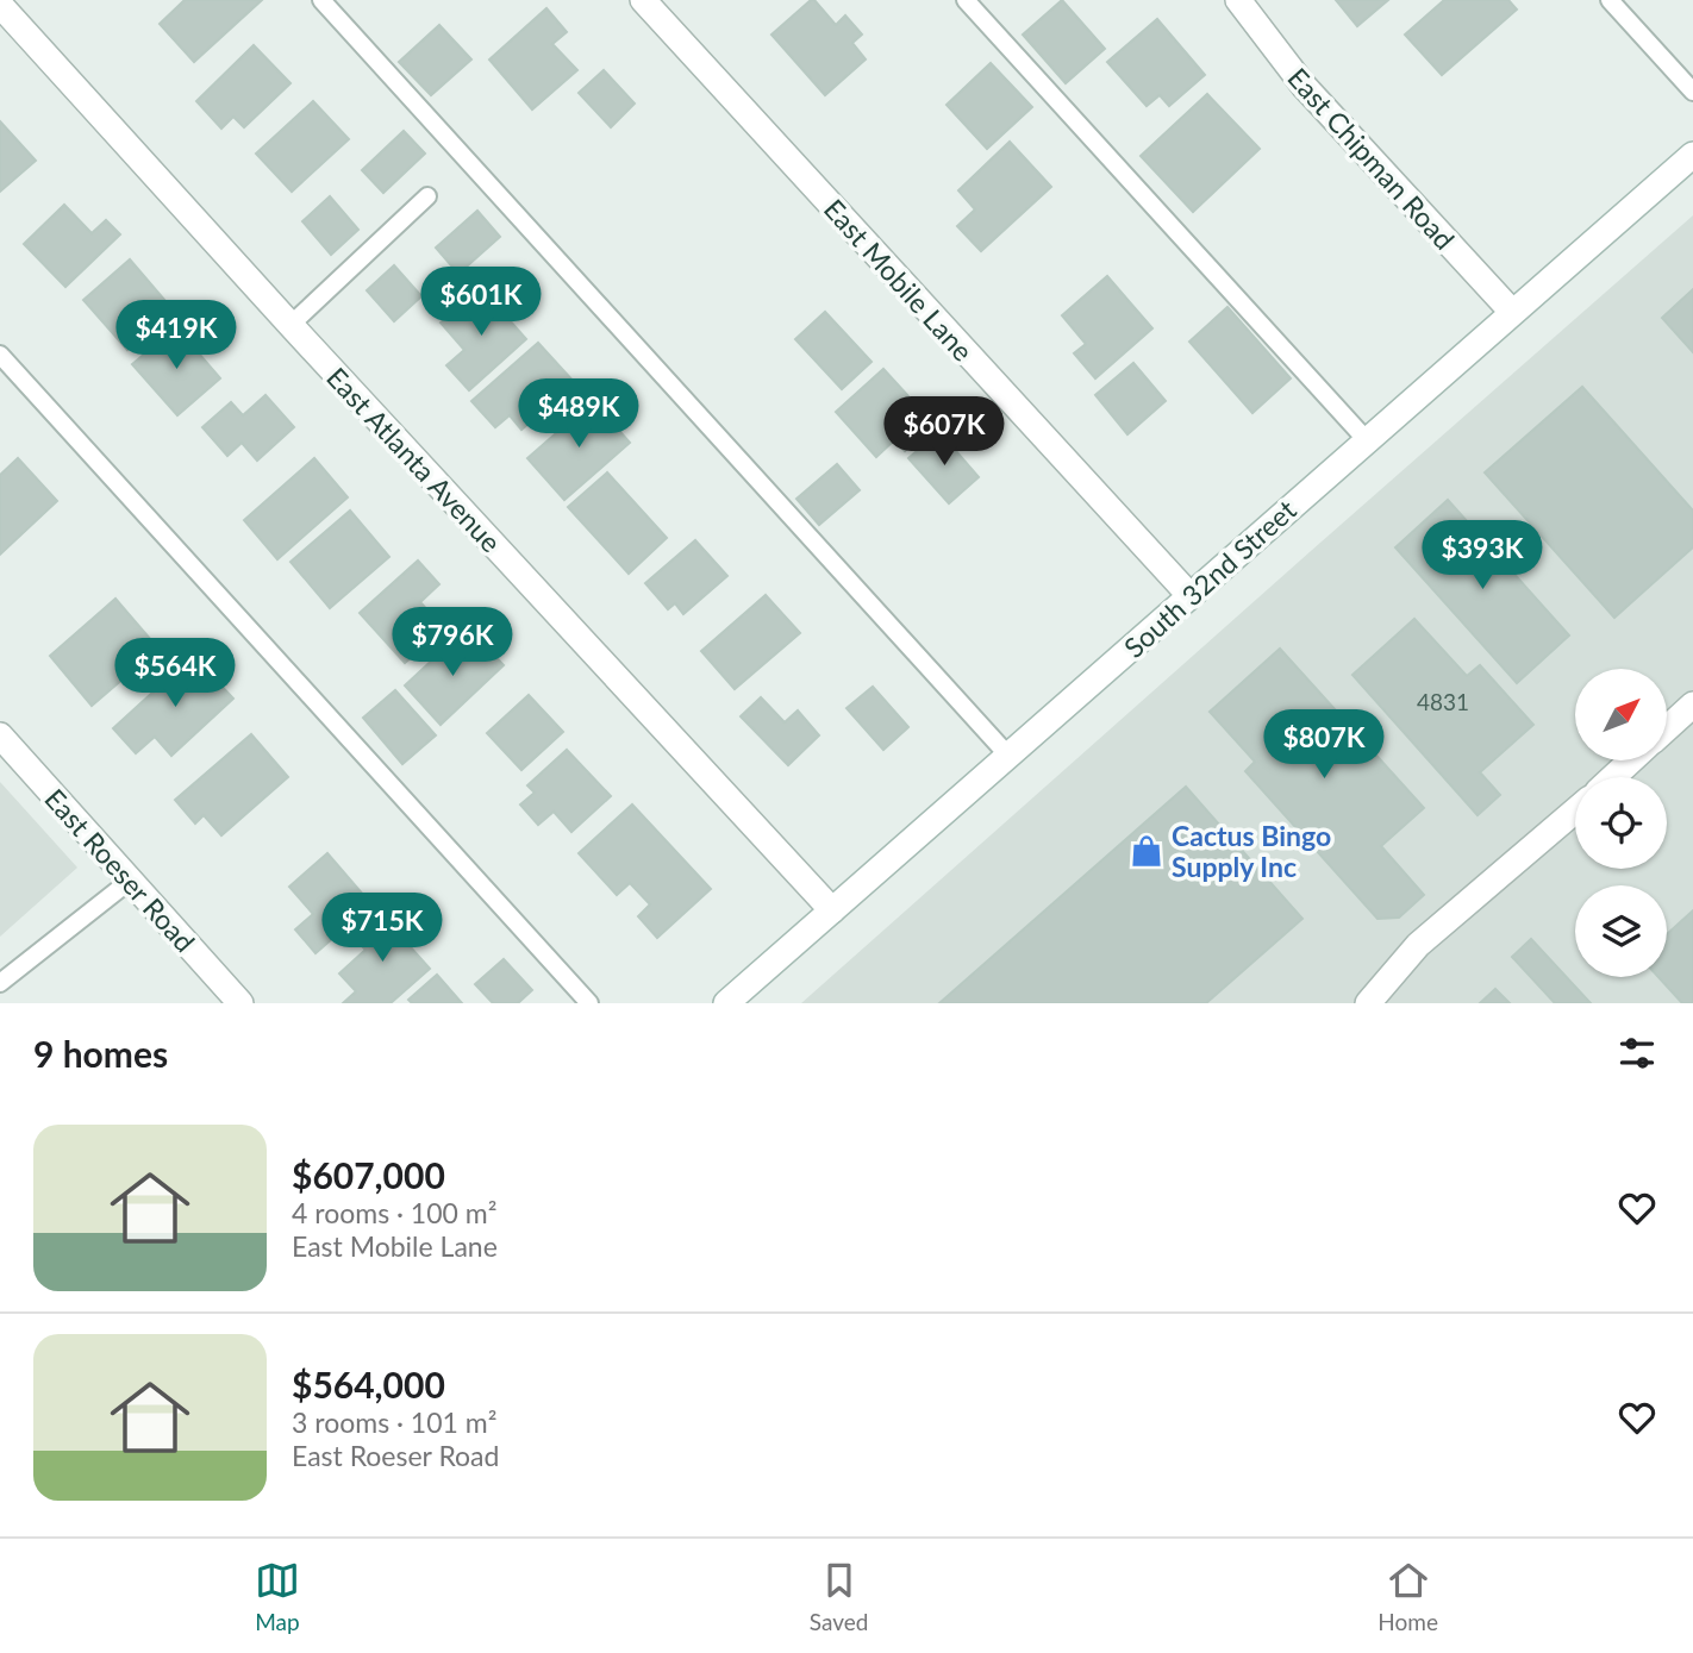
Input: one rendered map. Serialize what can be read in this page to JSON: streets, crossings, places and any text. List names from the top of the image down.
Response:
{
  "streets": {
    "street": [
      "East Chipman Road",
      "East Mobile Lane",
      "East Atlanta Avenue",
      "South 32nd Street",
      "East Roeser Road"
    ]
  },
  "crossings": [
    ["East Chipman Road", "South 32nd Street"],
    ["East Mobile Lane", "South 32nd Street"],
    ["East Atlanta Avenue", "South 32nd Street"]
  ],
  "places": {
    "shop": ["Cactus Bingo Supply Inc"]
  },
  "house_numbers": ["4831"],
  "north": "top right",
  "page": {
    "price": [
      "$601K",
      "$419K",
      "$489K",
      "$607K",
      "$393K",
      "$796K",
      "$564K",
      "$807K",
      "$715K"
    ],
    "heading": "9 homes",
    "list": [
      {
        "name": "$607,000",
        "note": "4 rooms · 100 m² · East Mobile Lane"
      },
      {
        "name": "$564,000",
        "note": "3 rooms · 101 m² · East Roeser Road"
      }
    ],
    "tabs": ["Map", "Saved", "Home"]
  }
}
